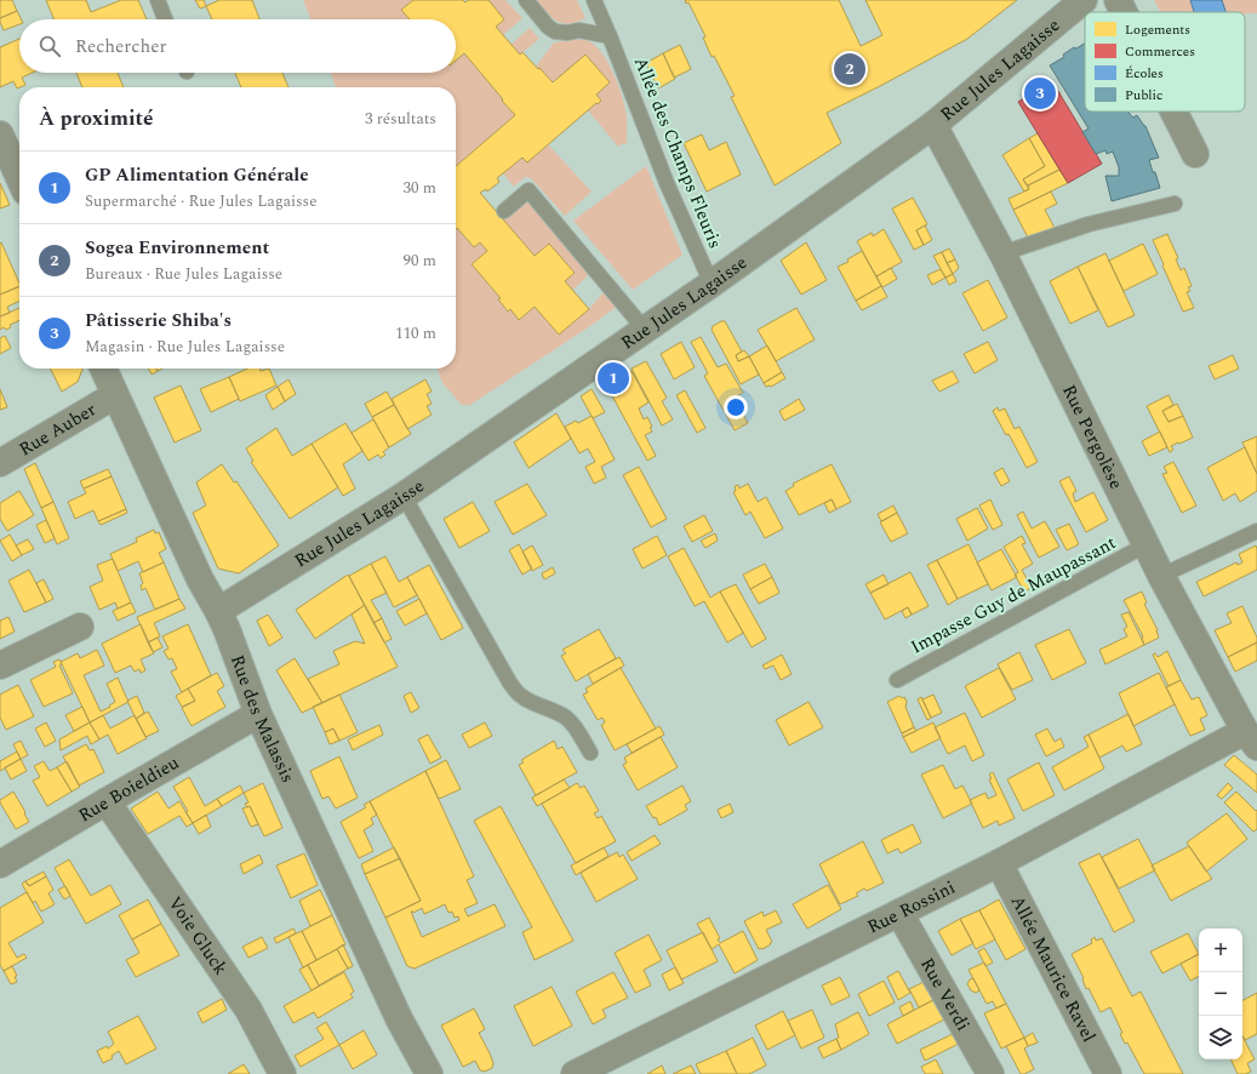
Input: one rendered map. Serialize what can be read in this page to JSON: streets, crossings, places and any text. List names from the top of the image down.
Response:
{
  "streets": {
    "street": [
      "Rue Jules Lagaisse",
      "Rue Auber",
      "Rue Pergolèse",
      "Rue des Malassis",
      "Rue Boieldieu",
      "Rue Rossini",
      "Voie Gluck",
      "Allée Maurice Ravel",
      "Rue Verdi"
    ],
    "lane": ["Allée des Champs Fleuris", "Impasse Guy de Maupassant"]
  },
  "crossings": [
    ["Rue Jules Lagaisse", "Allée des Champs Fleuris"],
    ["Rue Jules Lagaisse", "Rue Pergolèse"],
    ["Rue Jules Lagaisse", "Rue des Malassis"],
    ["Rue Auber", "Rue des Malassis"],
    ["Rue Pergolèse", "Impasse Guy de Maupassant"],
    ["Rue Pergolèse", "Rue Rossini"],
    ["Rue des Malassis", "Rue Boieldieu"],
    ["Rue Boieldieu", "Voie Gluck"],
    ["Rue Rossini", "Allée Maurice Ravel"],
    ["Rue Rossini", "Rue Verdi"]
  ],
  "legend": [
    "Logements",
    "Commerces",
    "Écoles",
    "Public"
  ],
  "page": {
    "search": "Rechercher",
    "pins": ["2", "3", "1"],
    "heading": ["À proximité", "3 résultats"],
    "list": [
      {
        "mark": "1",
        "name": "GP Alimentation Générale",
        "note": "Supermarché · Rue Jules Lagaisse",
        "value": "30 m"
      },
      {
        "mark": "2",
        "name": "Sogea Environnement",
        "note": "Bureaux · Rue Jules Lagaisse",
        "value": "90 m"
      },
      {
        "mark": "3",
        "name": "Pâtisserie Shiba's",
        "note": "Magasin · Rue Jules Lagaisse",
        "value": "110 m"
      }
    ],
    "map_buttons": ["+", "−"]
  }
}
